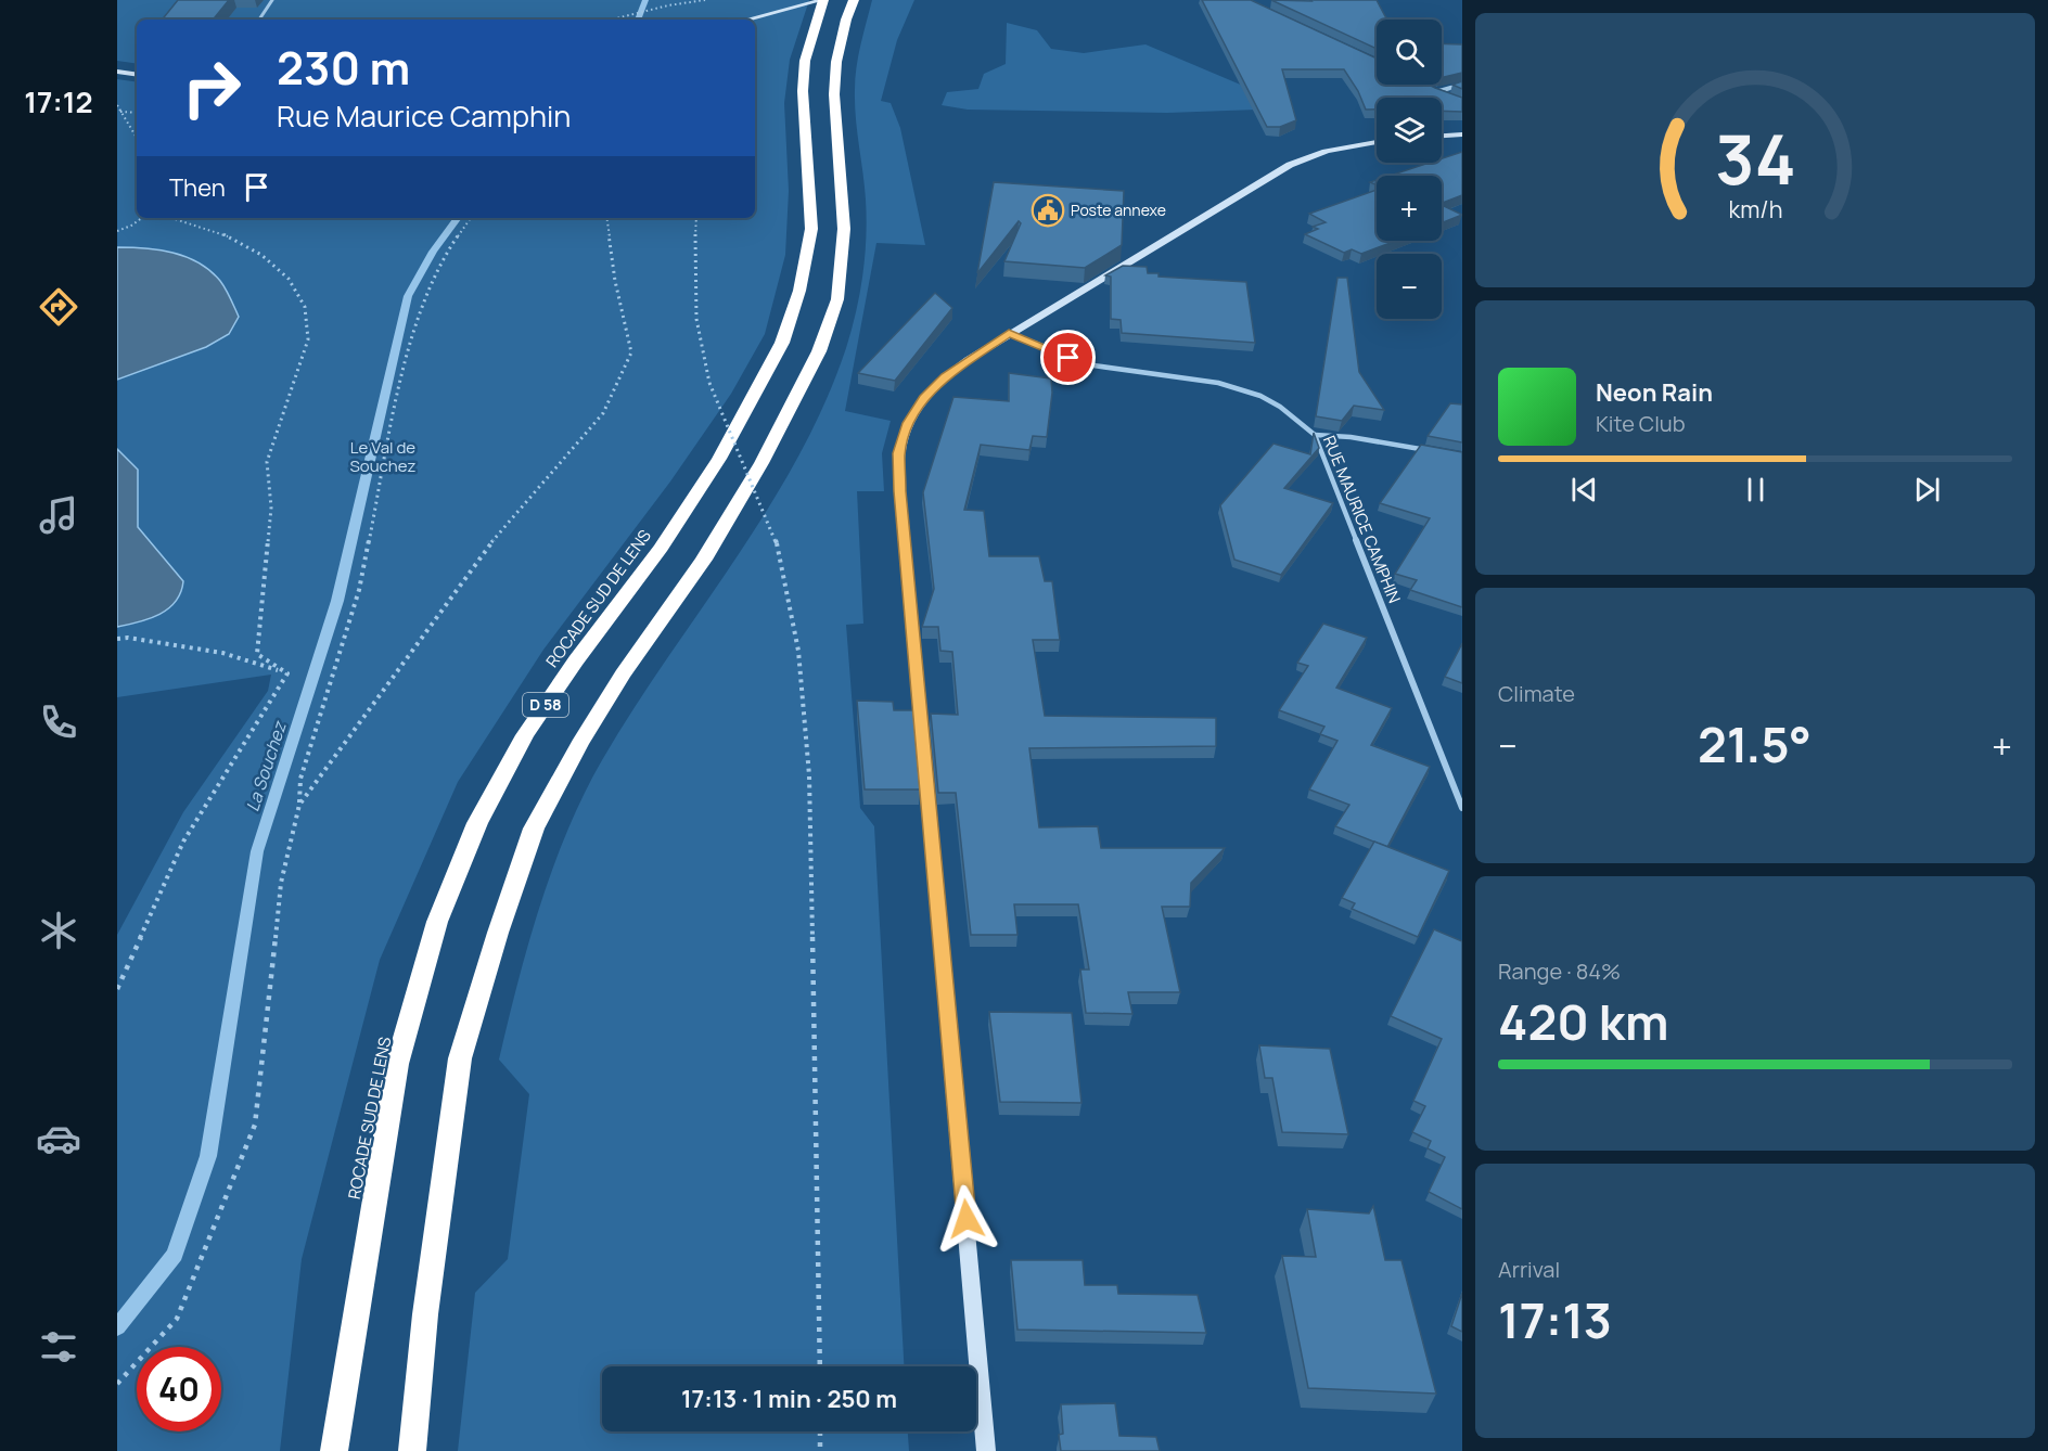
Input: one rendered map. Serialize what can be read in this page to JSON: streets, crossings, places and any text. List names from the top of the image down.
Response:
{
  "streets": {
    "highway": ["ROCADE SUD DE LENS", "D 58"],
    "street": ["RUE MAURICE CAMPHIN"]
  },
  "water": ["La Souchez"],
  "parks": ["Le Val de Souchez"],
  "places": {
    "public building": ["Poste annexe"]
  },
  "page": {
    "tabs": "17:12",
    "map_buttons": ["+", "−"],
    "turn": ["230 m", "Rue Maurice Camphin"],
    "then": "Then",
    "song": ["Neon Rain", "Kite Club"],
    "tile": [
      "Climate",
      ["Range · 84%", "420 km"],
      ["Arrival", "17:13"]
    ],
    "heat": ["−", "21.5°", "+"],
    "limit": "40",
    "trip": "17:13 · 1 min · 250 m",
    "gauge": ["34", "km/h"]
  }
}
